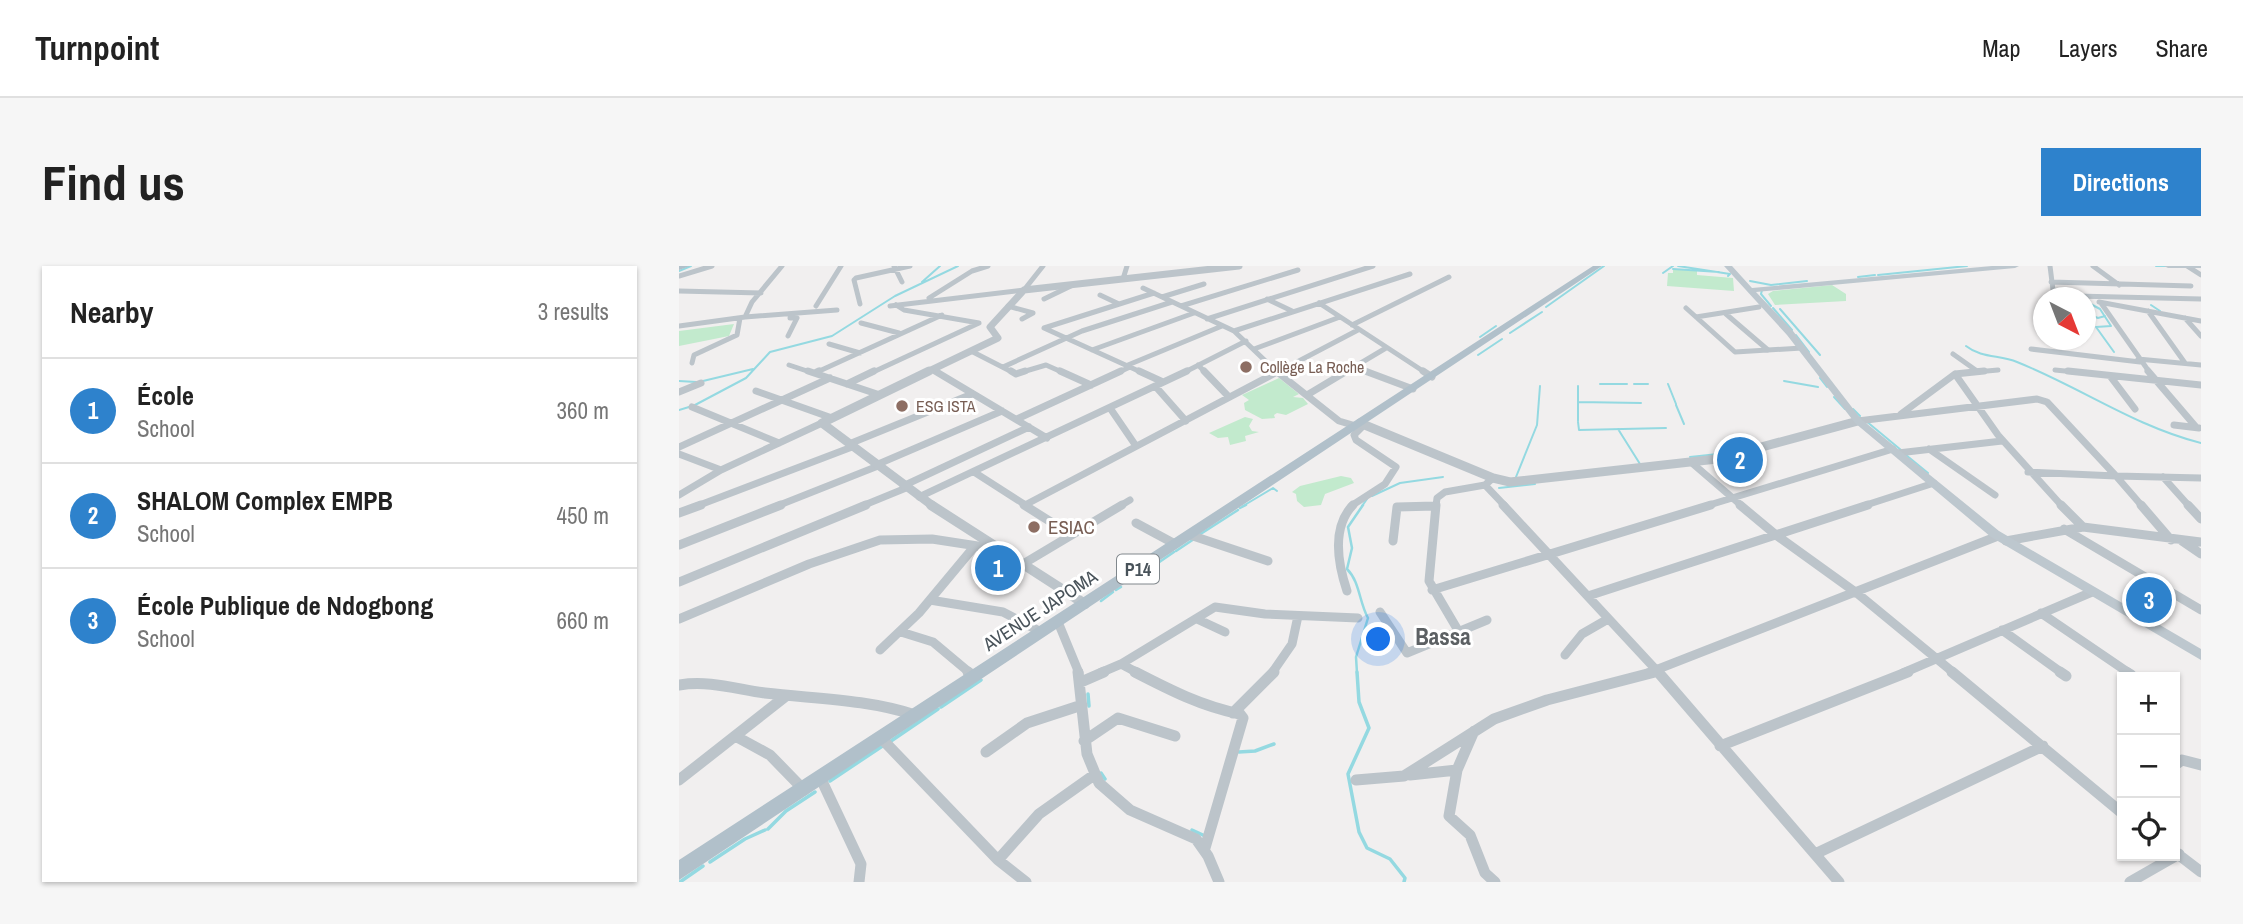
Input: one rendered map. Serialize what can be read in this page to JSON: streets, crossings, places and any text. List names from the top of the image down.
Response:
{
  "streets": {
    "main road": ["P14", "AVENUE JAPOMA"]
  },
  "districts": ["Bassa"],
  "places": ["Collège La Roche", "ESG ISTA", "ESIAC"],
  "north": "bottom right",
  "page": {
    "header": "Turnpoint",
    "nav": ["Map", "Layers", "Share"],
    "buttons": "Directions",
    "title": "Find us",
    "heading": ["Nearby", "3 results"],
    "list": [
      {
        "mark": "1",
        "name": "École",
        "note": "School",
        "value": "360 m"
      },
      {
        "mark": "2",
        "name": "SHALOM Complex EMPB",
        "note": "School",
        "value": "450 m"
      },
      {
        "mark": "3",
        "name": "École Publique de Ndogbong",
        "note": "School",
        "value": "660 m"
      }
    ],
    "pins": ["2", "1", "3"],
    "map_buttons": ["+", "−"]
  }
}
